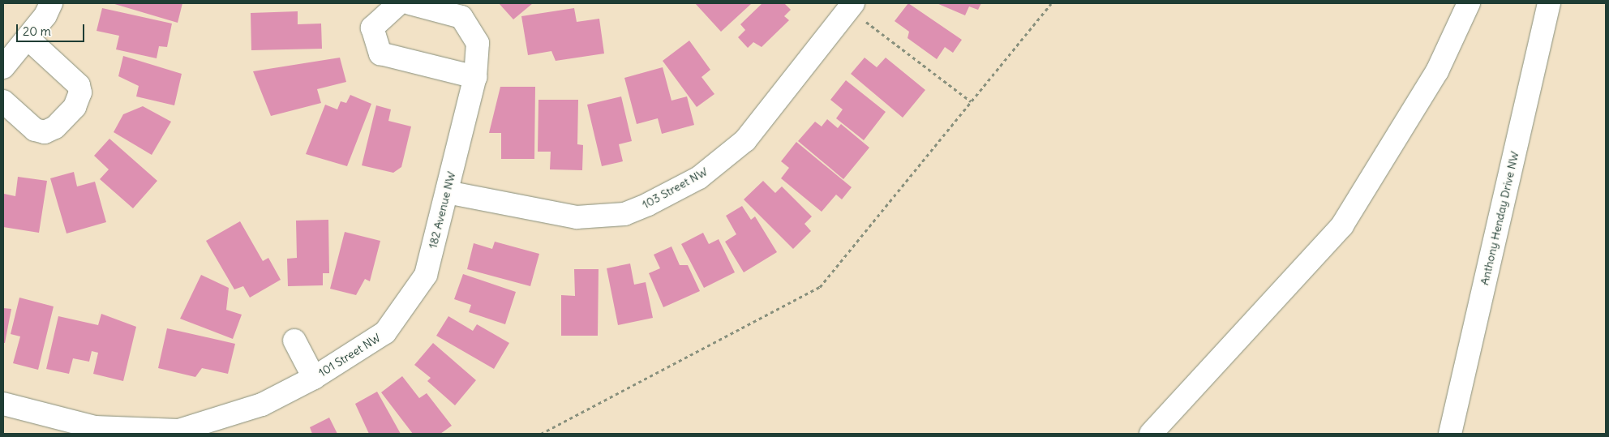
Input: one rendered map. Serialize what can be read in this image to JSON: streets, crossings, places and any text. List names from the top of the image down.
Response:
{
  "streets": {
    "main road": [
      "103 Street NW",
      "182 Avenue NW",
      "Anthony Henday Drive NW",
      "101 Street NW"
    ]
  },
  "crossings": [
    ["103 Street NW", "182 Avenue NW"],
    ["182 Avenue NW", "101 Street NW"]
  ],
  "scale_bar": "20 m"
}
